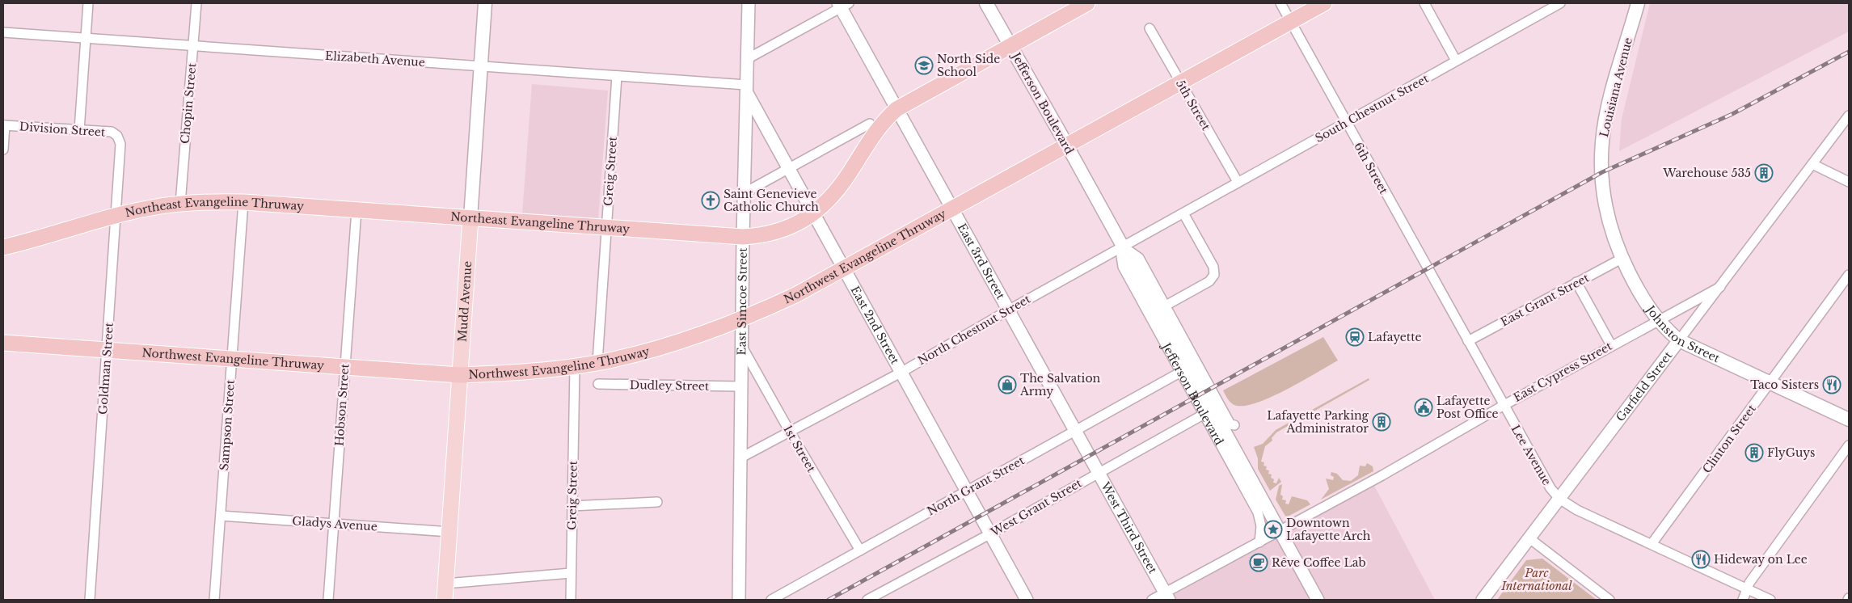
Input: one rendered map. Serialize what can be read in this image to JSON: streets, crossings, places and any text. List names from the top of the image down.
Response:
{
  "streets": {
    "highway": ["Northeast Evangeline Thruway", "Northwest Evangeline Thruway"],
    "main road": [
      "Louisiana Avenue",
      "Jefferson Boulevard",
      "Mudd Avenue",
      "Johnston Street"
    ],
    "street": [
      "Elizabeth Avenue",
      "Chopin Street",
      "5th Street",
      "South Chestnut Street",
      "Division Street",
      "6th Street",
      "Greig Street",
      "East 3rd Street",
      "East Grant Street",
      "East Simcoe Street",
      "East 2nd Street",
      "North Chestnut Street",
      "Goldman Street",
      "East Cypress Street",
      "Dudley Street",
      "Garfield Street",
      "Hobson Street",
      "Sampson Street",
      "Clinton Street",
      "1st Street",
      "Lee Avenue",
      "North Grant Street",
      "West Grant Street",
      "Gladys Avenue",
      "West Third Street"
    ]
  },
  "crossings": [
    ["Elizabeth Avenue", "Chopin Street"],
    ["Elizabeth Avenue", "Greig Street"],
    ["Elizabeth Avenue", "Mudd Avenue"],
    ["Elizabeth Avenue", "East Simcoe Street"],
    ["Elizabeth Avenue", "East 2nd Street"],
    ["Louisiana Avenue", "Johnston Street"],
    ["Chopin Street", "Northeast Evangeline Thruway"],
    ["Jefferson Boulevard", "South Chestnut Street"],
    ["Jefferson Boulevard", "Northeast Evangeline Thruway"],
    ["Jefferson Boulevard", "Northwest Evangeline Thruway"],
    ["Jefferson Boulevard", "North Chestnut Street"],
    ["Jefferson Boulevard", "East Cypress Street"],
    ["Jefferson Boulevard", "North Grant Street"],
    ["Jefferson Boulevard", "West Grant Street"],
    ["5th Street", "South Chestnut Street"],
    ["5th Street", "Northwest Evangeline Thruway"],
    ["South Chestnut Street", "6th Street"],
    ["South Chestnut Street", "North Chestnut Street"],
    ["Division Street", "Goldman Street"],
    ["6th Street", "Northwest Evangeline Thruway"],
    ["6th Street", "Lee Avenue"],
    ["Greig Street", "Northeast Evangeline Thruway"],
    ["Greig Street", "Northwest Evangeline Thruway"],
    ["Northeast Evangeline Thruway", "East 3rd Street"],
    ["Northeast Evangeline Thruway", "Mudd Avenue"],
    ["Northeast Evangeline Thruway", "East Simcoe Street"],
    ["Northeast Evangeline Thruway", "East 2nd Street"],
    ["Northeast Evangeline Thruway", "Goldman Street"],
    ["Northeast Evangeline Thruway", "Hobson Street"],
    ["Northeast Evangeline Thruway", "Sampson Street"],
    ["Northwest Evangeline Thruway", "East 3rd Street"],
    ["Northwest Evangeline Thruway", "Mudd Avenue"],
    ["Northwest Evangeline Thruway", "East Simcoe Street"],
    ["Northwest Evangeline Thruway", "East 2nd Street"],
    ["Northwest Evangeline Thruway", "Goldman Street"],
    ["Northwest Evangeline Thruway", "Hobson Street"],
    ["Northwest Evangeline Thruway", "Sampson Street"],
    ["East 3rd Street", "North Chestnut Street"],
    ["East 3rd Street", "North Grant Street"],
    ["East 3rd Street", "West Third Street"],
    ["East Grant Street", "Johnston Street"],
    ["East Grant Street", "Lee Avenue"],
    ["Mudd Avenue", "Gladys Avenue"],
    ["East Simcoe Street", "East 2nd Street"],
    ["East Simcoe Street", "North Chestnut Street"],
    ["East Simcoe Street", "Dudley Street"],
    ["East Simcoe Street", "1st Street"],
    ["East 2nd Street", "North Chestnut Street"],
    ["East 2nd Street", "North Grant Street"],
    ["East 2nd Street", "West Grant Street"],
    ["North Chestnut Street", "1st Street"],
    ["Johnston Street", "East Cypress Street"],
    ["Johnston Street", "Garfield Street"],
    ["Johnston Street", "Clinton Street"],
    ["East Cypress Street", "Garfield Street"],
    ["East Cypress Street", "Lee Avenue"],
    ["East Cypress Street", "West Third Street"],
    ["Garfield Street", "Lee Avenue"],
    ["Hobson Street", "Gladys Avenue"],
    ["Sampson Street", "Gladys Avenue"],
    ["Clinton Street", "Lee Avenue"],
    ["1st Street", "North Grant Street"],
    ["West Grant Street", "West Third Street"]
  ],
  "parks": ["Parc International"],
  "places": {
    "school or university": ["North Side School"],
    "building": ["Warehouse 535", "Lafayette Parking Administrator", "FlyGuys"],
    "church": ["Saint Genevieve Catholic Church"],
    "station": ["Lafayette"],
    "shop": ["The Salvation Army"],
    "restaurant": ["Taco Sisters", "Hideway on Lee"],
    "public building": ["Lafayette Post Office"],
    "place": ["Downtown Lafayette Arch"],
    "cafe": ["Rêve Coffee Lab"]
  }
}
